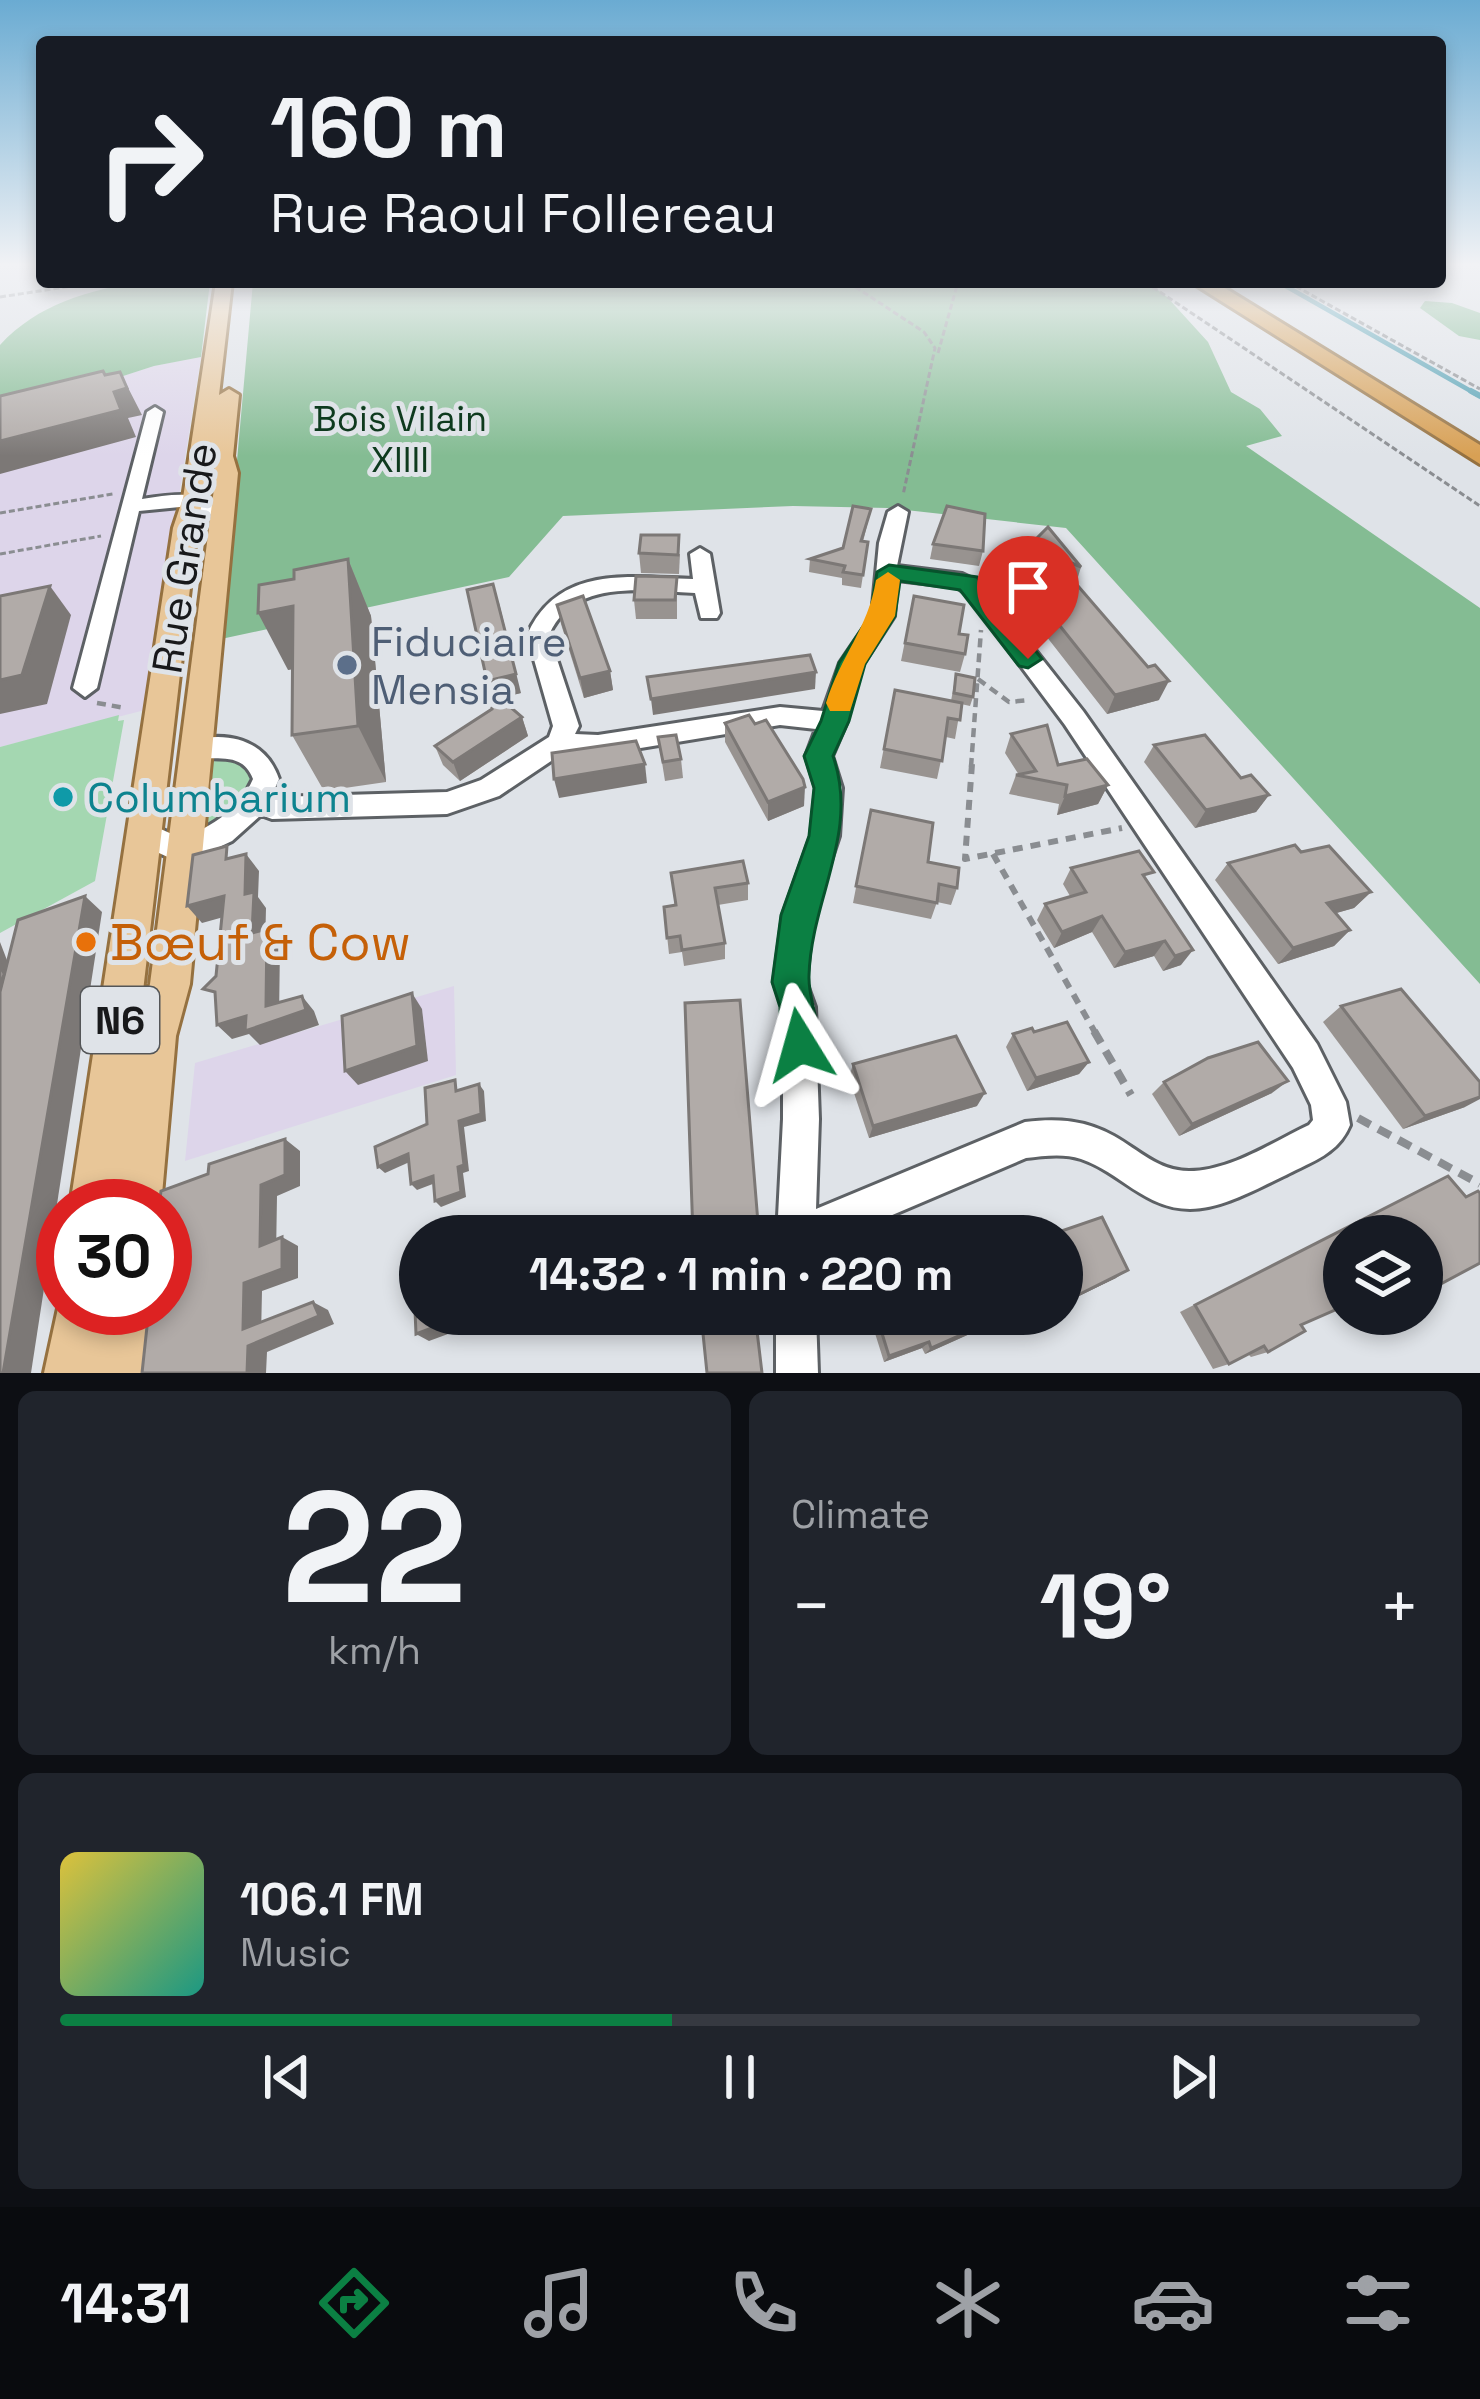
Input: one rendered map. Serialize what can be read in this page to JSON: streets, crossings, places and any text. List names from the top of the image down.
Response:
{
  "streets": {
    "main road": ["Rue Grande", "N6"]
  },
  "parks": ["Bois Vilain XIIII"],
  "places": ["Fiduciaire Mensia", "Columbarium", "Bœuf & Cow"],
  "page": {
    "turn": ["160 m", "Rue Raoul Follereau"],
    "limit": "30",
    "trip": "14:32 · 1 min · 220 m",
    "tile": [
      ["22", "km/h"],
      "Climate"
    ],
    "heat": ["−", "19°", "+"],
    "song": ["106.1 FM", "Music"],
    "tabs": "14:31"
  }
}
